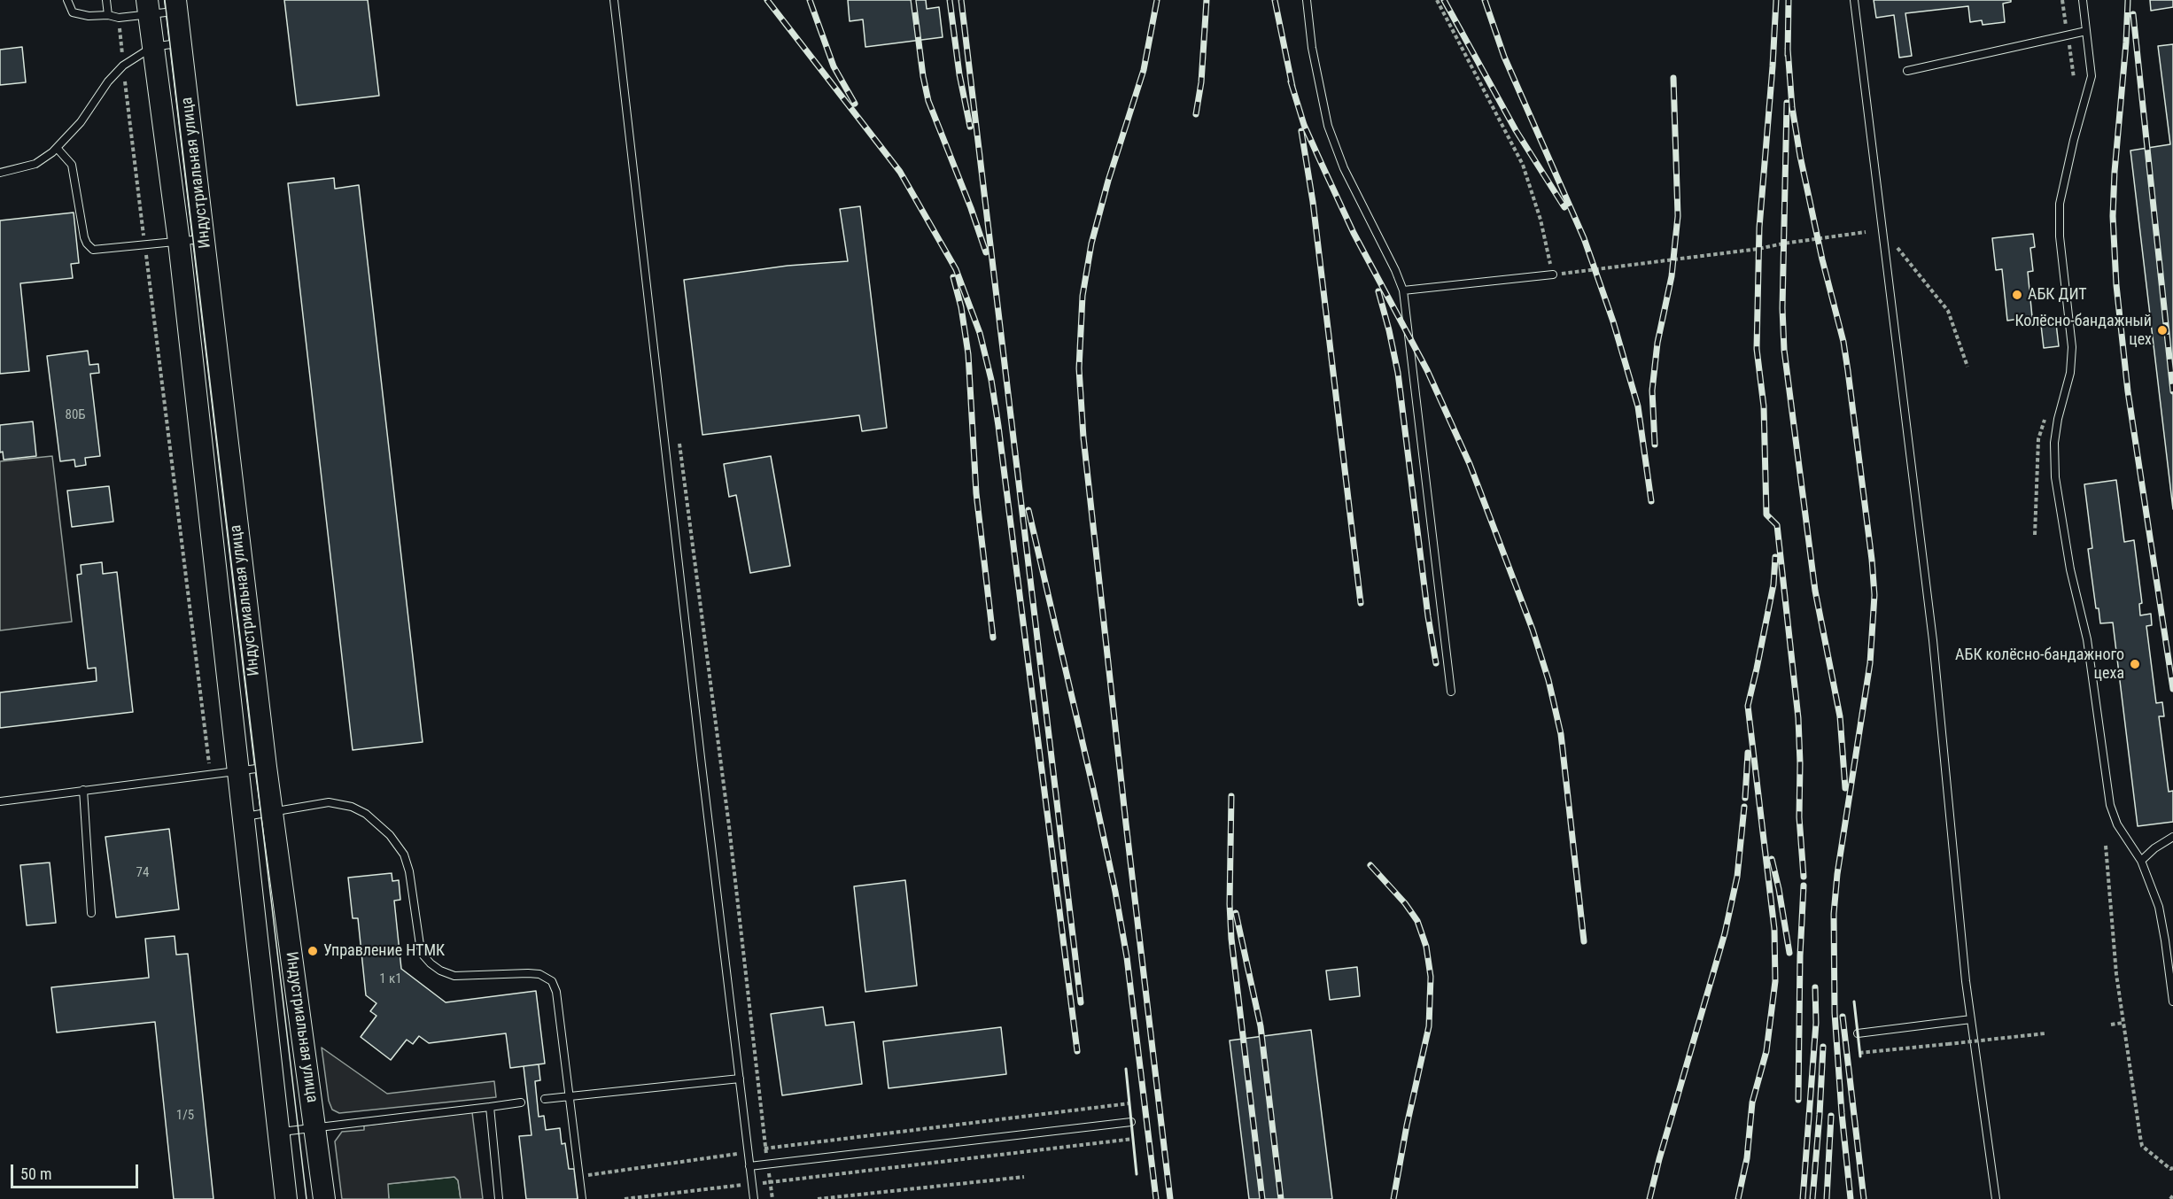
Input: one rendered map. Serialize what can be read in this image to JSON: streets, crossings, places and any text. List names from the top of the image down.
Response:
{
  "streets": {
    "main road": ["Индустриальная улица"]
  },
  "places": [
    "АБК ДИТ",
    "Колёсно-бандажный цех",
    "АБК колёсно-бандажного цеха",
    "Управление НТМК"
  ],
  "house_numbers": [
    "80Б",
    "74",
    "1 к1",
    "1/5"
  ],
  "scale_bar": "50 m"
}
